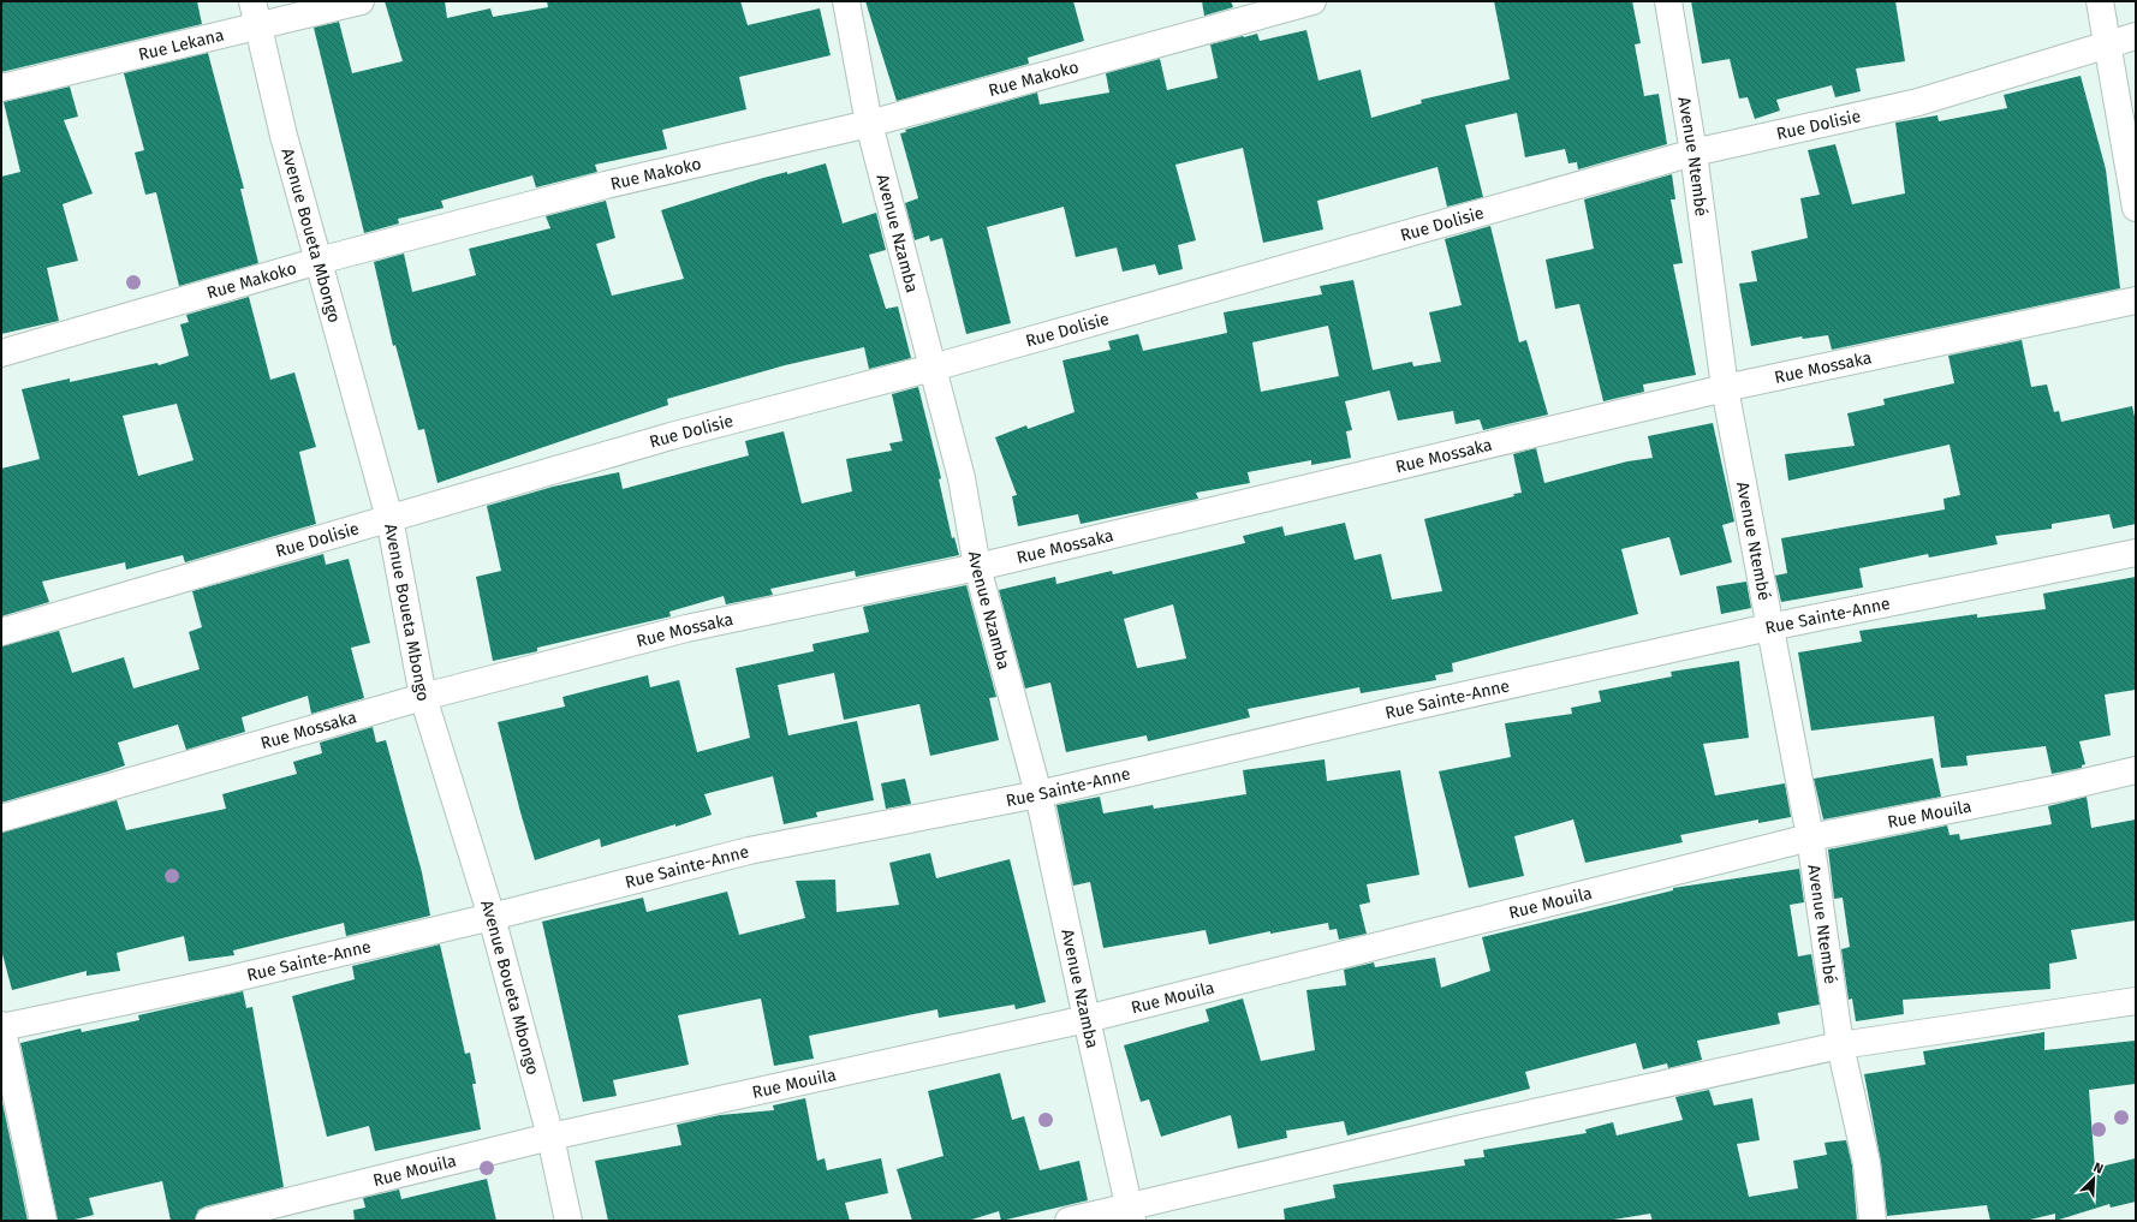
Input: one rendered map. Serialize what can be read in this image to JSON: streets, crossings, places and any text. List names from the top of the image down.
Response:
{
  "streets": {
    "street": [
      "Rue Lekana",
      "Rue Makoko",
      "Rue Dolisie",
      "Avenue Ntembé",
      "Avenue Nzamba",
      "Avenue Boueta Mbongo",
      "Rue Mossaka",
      "Rue Sainte-Anne",
      "Rue Mouila"
    ]
  },
  "crossings": [
    ["Rue Lekana", "Avenue Boueta Mbongo"],
    ["Rue Makoko", "Avenue Nzamba"],
    ["Rue Makoko", "Avenue Boueta Mbongo"],
    ["Rue Dolisie", "Avenue Ntembé"],
    ["Rue Dolisie", "Avenue Nzamba"],
    ["Rue Dolisie", "Avenue Boueta Mbongo"],
    ["Avenue Ntembé", "Rue Mossaka"],
    ["Avenue Ntembé", "Rue Sainte-Anne"],
    ["Avenue Ntembé", "Rue Mouila"],
    ["Avenue Nzamba", "Rue Mossaka"],
    ["Avenue Nzamba", "Rue Sainte-Anne"],
    ["Avenue Nzamba", "Rue Mouila"],
    ["Avenue Boueta Mbongo", "Rue Mossaka"],
    ["Avenue Boueta Mbongo", "Rue Sainte-Anne"],
    ["Avenue Boueta Mbongo", "Rue Mouila"]
  ],
  "north": "top right"
}
